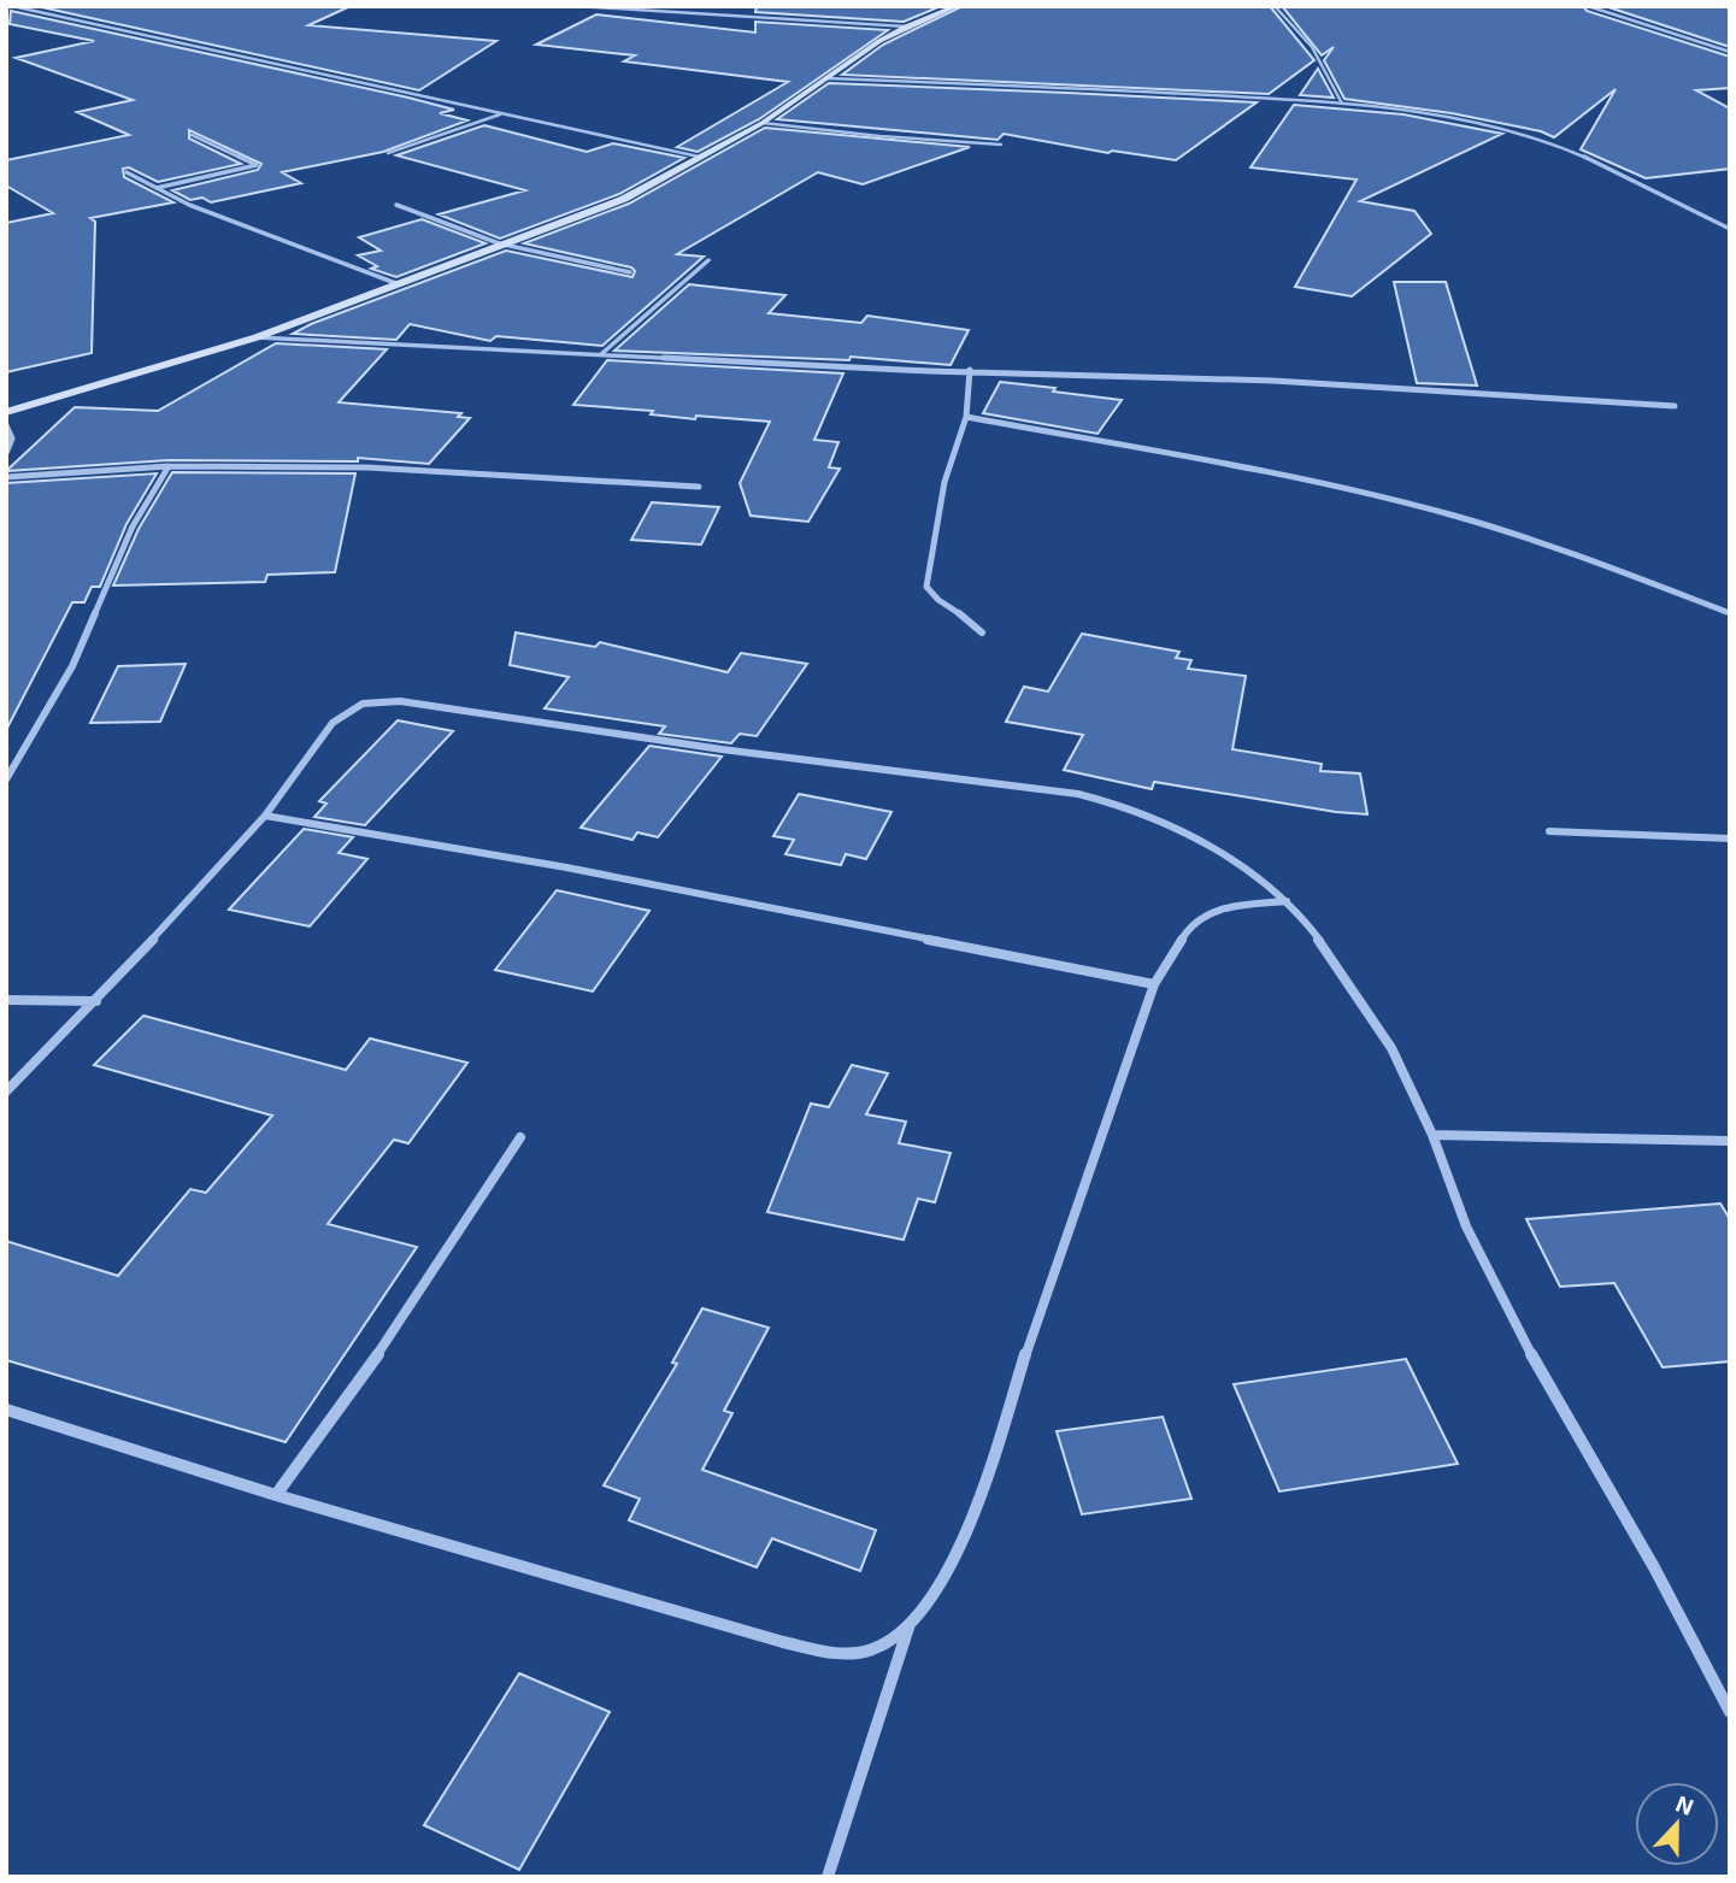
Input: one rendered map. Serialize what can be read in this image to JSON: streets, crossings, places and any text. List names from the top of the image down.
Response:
{
  "north": "top"
}
